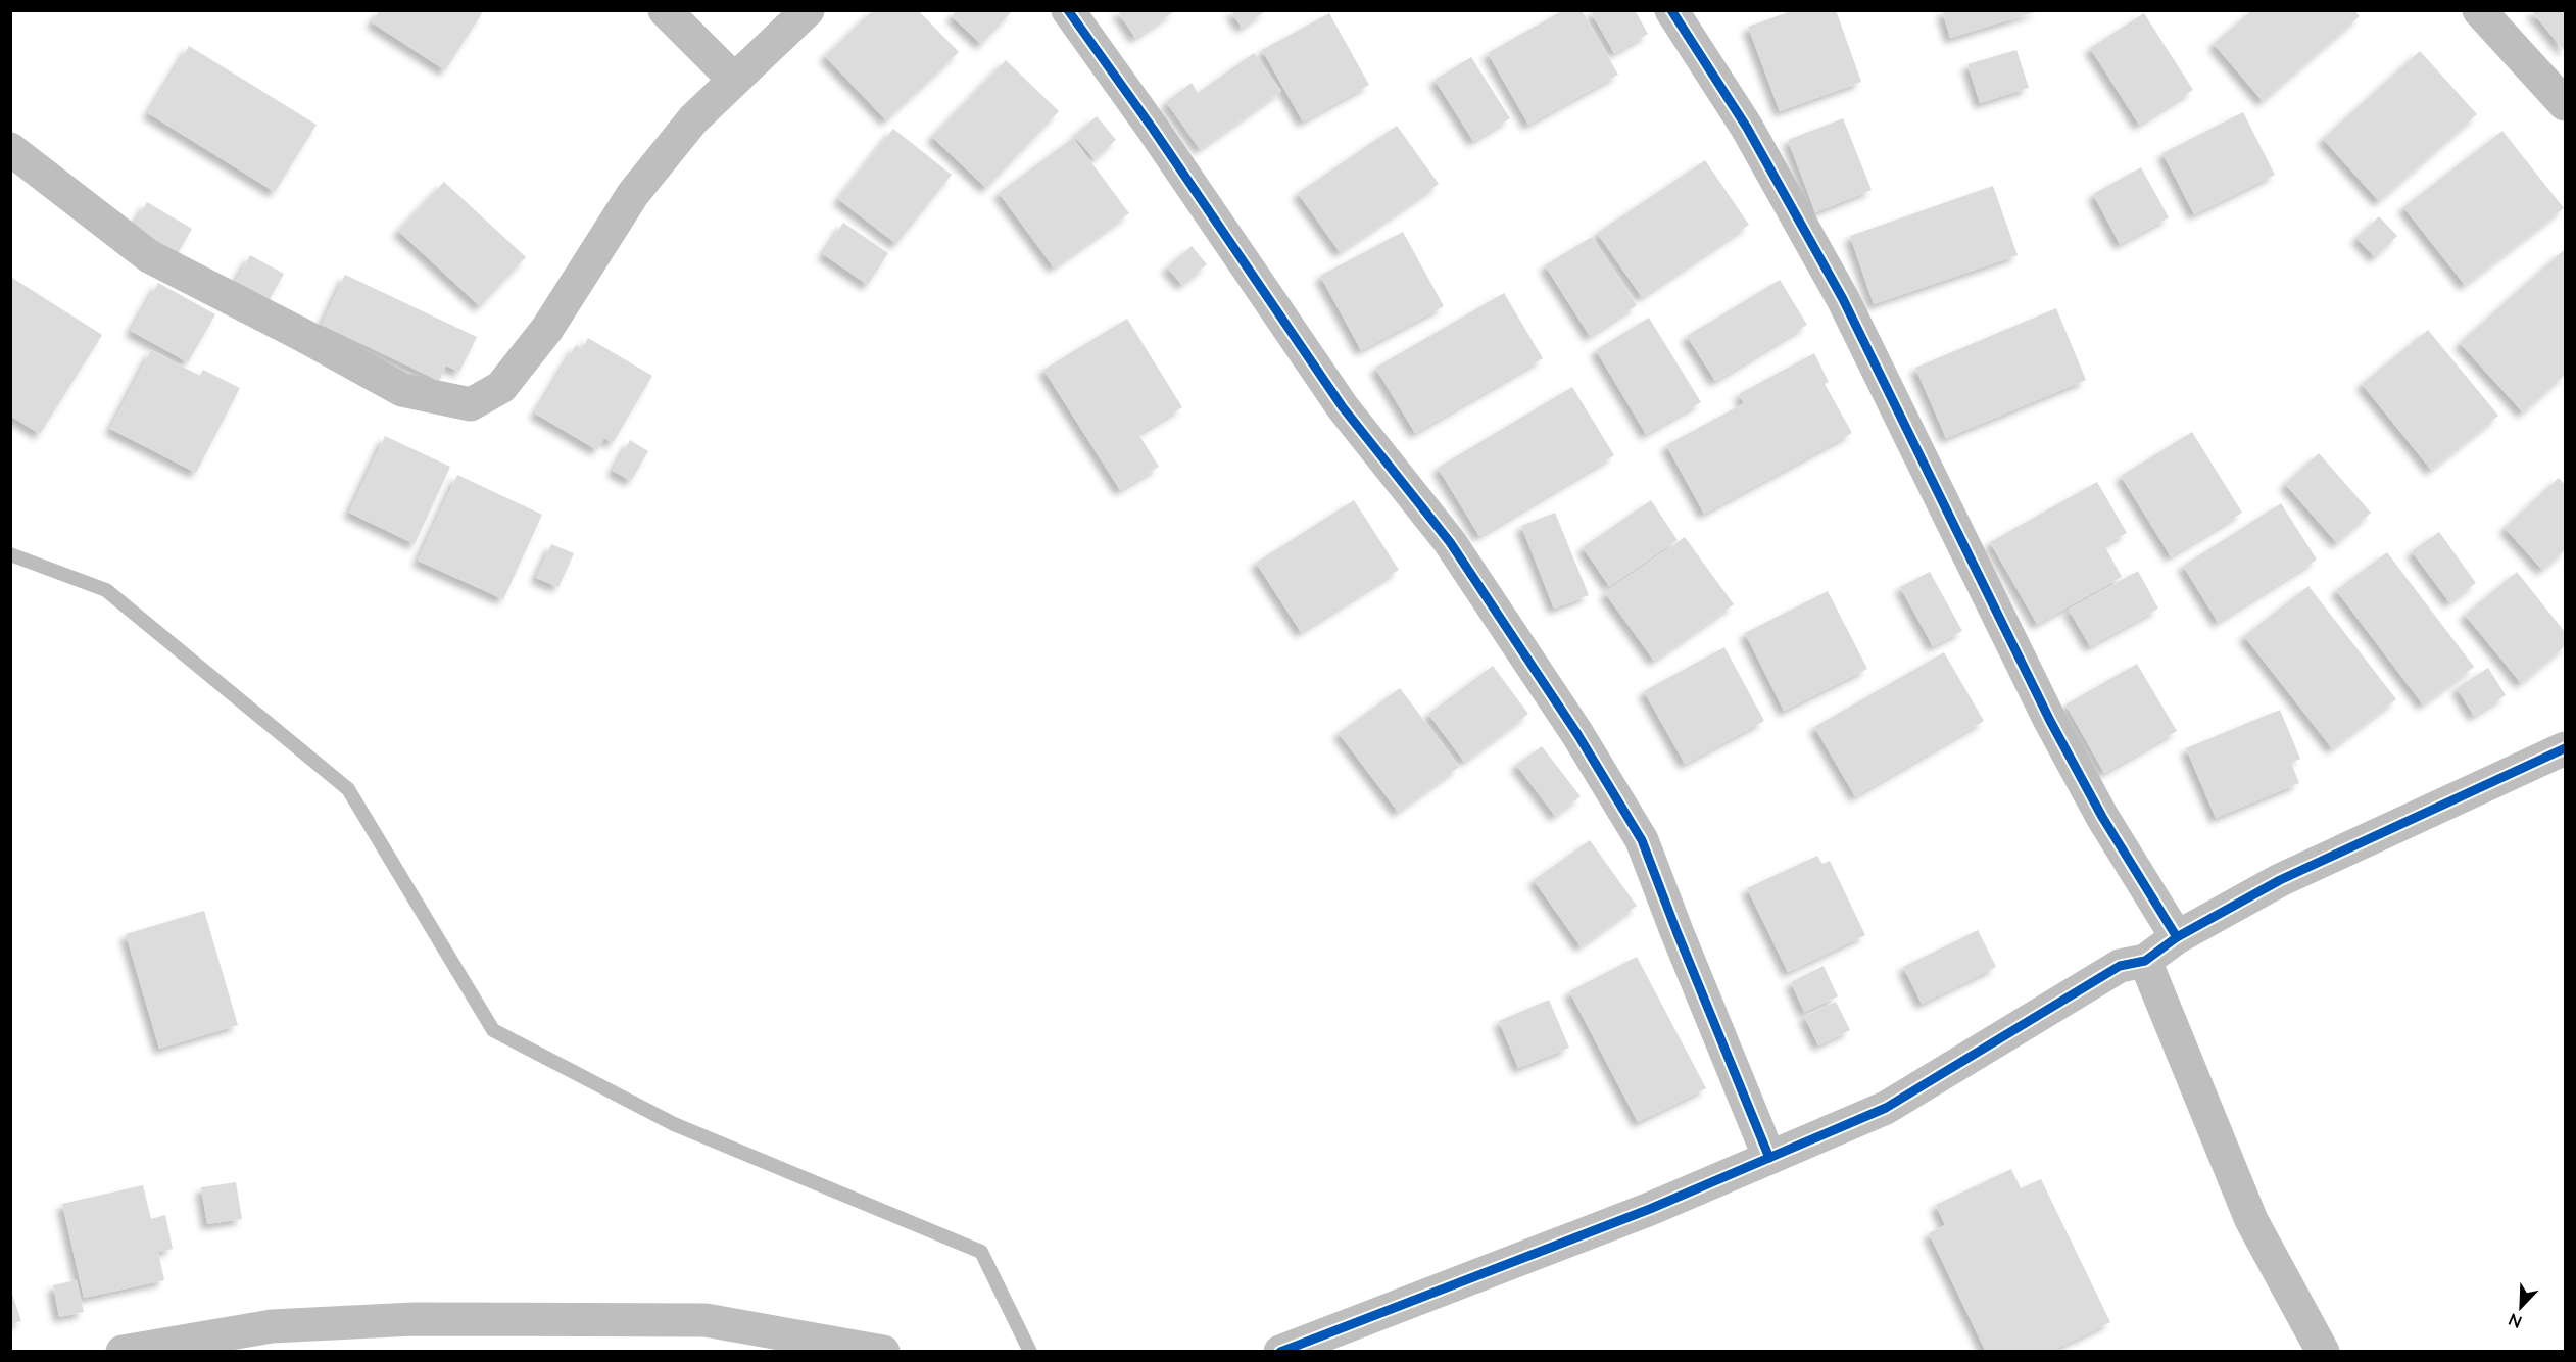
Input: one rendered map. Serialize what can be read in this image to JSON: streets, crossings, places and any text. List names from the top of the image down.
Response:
{
  "north": "bottom left"
}
